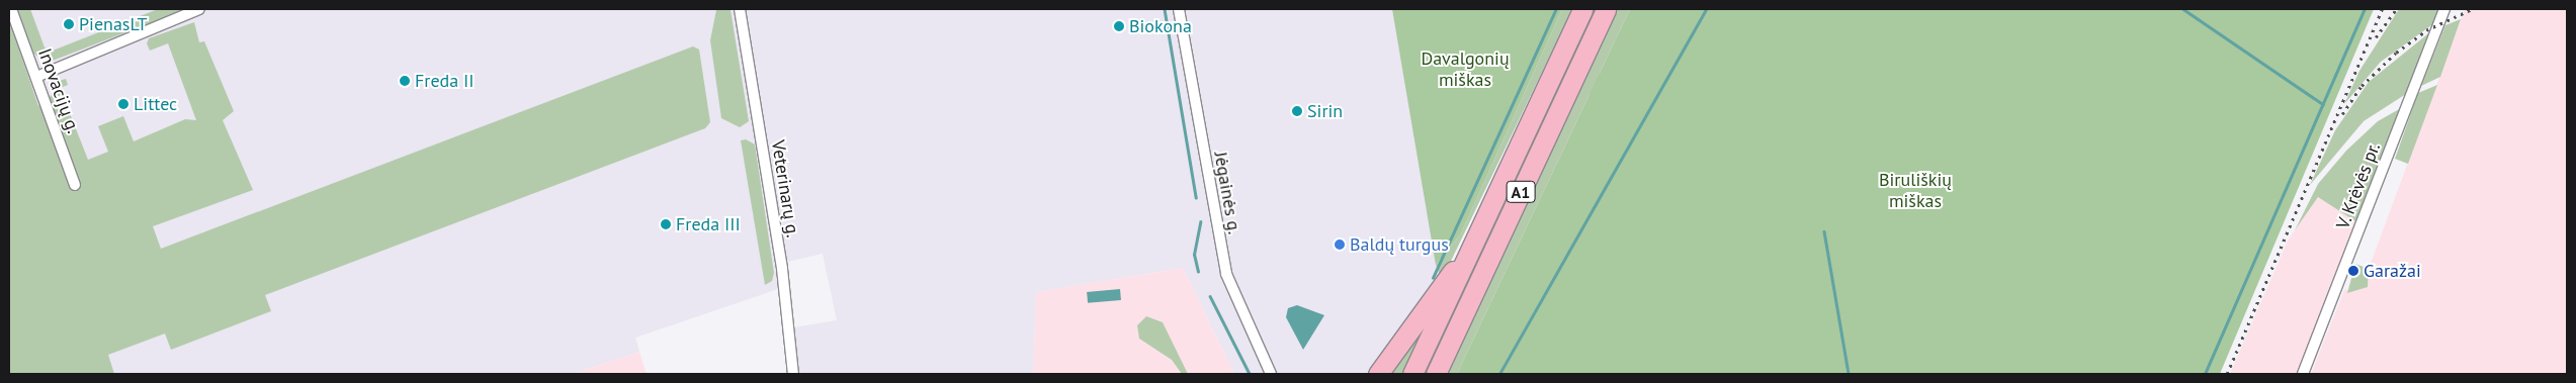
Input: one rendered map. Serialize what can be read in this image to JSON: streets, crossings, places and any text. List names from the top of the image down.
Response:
{
  "streets": {
    "highway": ["A1"],
    "street": [
      "Inovacijų g.",
      "V. Krėvės pr.",
      "Veterinarų g.",
      "Jėgainės g."
    ]
  },
  "parks": ["Davalgonių miškas", "Biruliškių miškas"],
  "places": [
    "PienasLT",
    "Biokona",
    "Freda II",
    "Littec",
    "Sirin",
    "Freda III",
    "Baldų turgus",
    "Garažai"
  ]
}
